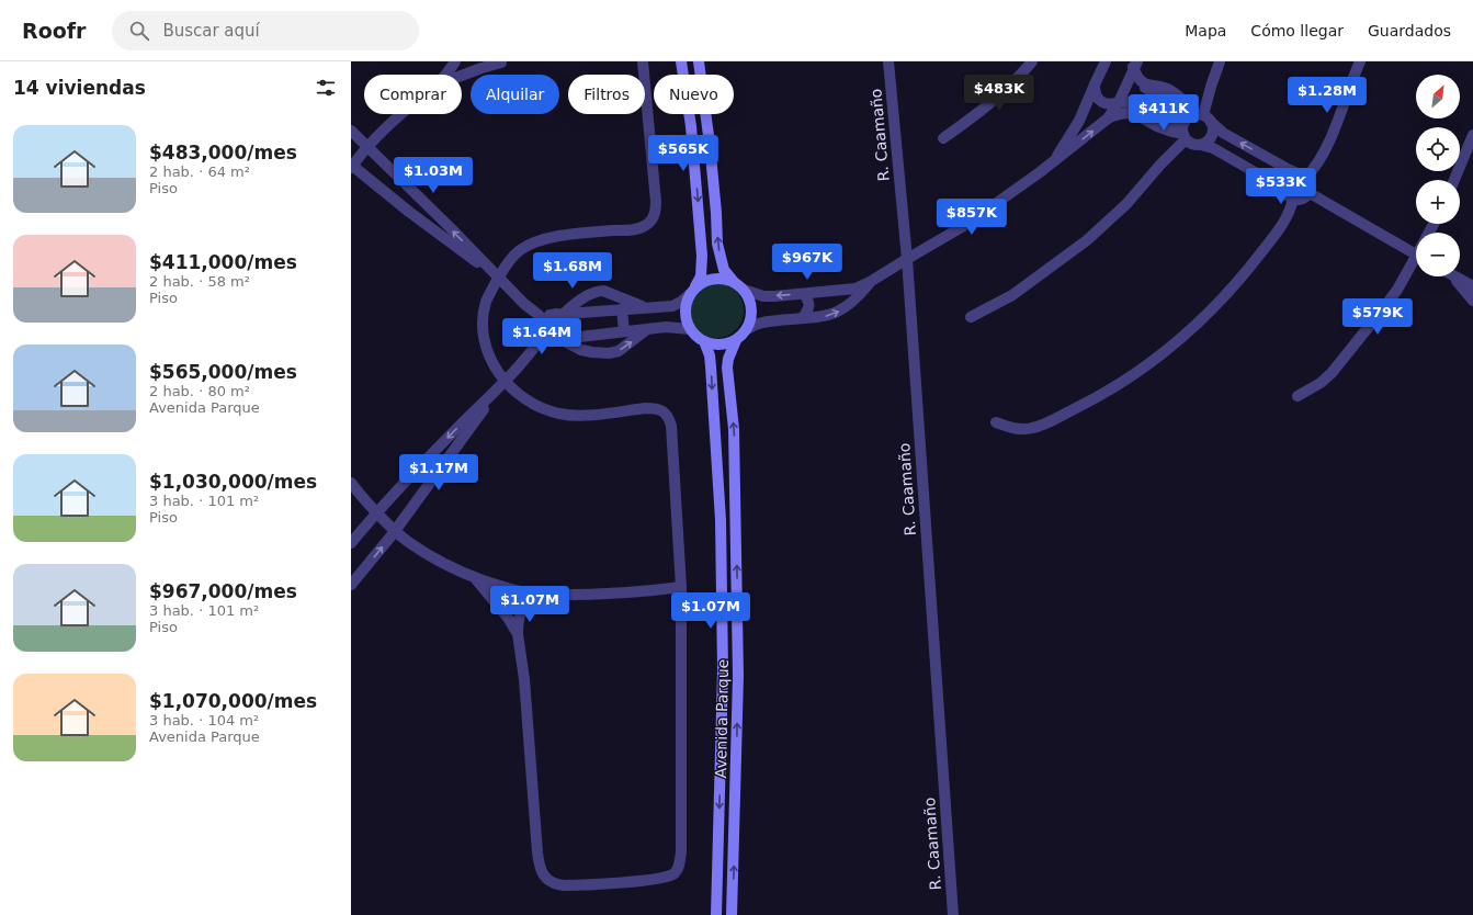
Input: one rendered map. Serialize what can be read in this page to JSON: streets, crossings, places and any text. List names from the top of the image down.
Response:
{
  "streets": {
    "street": ["R. Caamaño", "Avenida Parque"]
  },
  "north": "top right",
  "page": {
    "header": "Roofr",
    "search": "Buscar aquí",
    "nav": ["Mapa", "Cómo llegar", "Guardados"],
    "heading": "14 viviendas",
    "map_buttons": ["+", "−"],
    "price": [
      "$483K",
      "$1.28M",
      "$411K",
      "$565K",
      "$1.03M",
      "$533K",
      "$857K",
      "$967K",
      "$1.68M",
      "$579K",
      "$1.64M",
      "$1.17M",
      "$1.07M",
      "$1.07M"
    ],
    "chip": [
      "Comprar",
      "Alquilar",
      "Filtros",
      "Nuevo"
    ],
    "list": [
      {
        "name": "$483,000/mes",
        "note": "2 hab. · 64 m² · Piso"
      },
      {
        "name": "$411,000/mes",
        "note": "2 hab. · 58 m² · Piso"
      },
      {
        "name": "$565,000/mes",
        "note": "2 hab. · 80 m² · Avenida Parque"
      },
      {
        "name": "$1,030,000/mes",
        "note": "3 hab. · 101 m² · Piso"
      },
      {
        "name": "$967,000/mes",
        "note": "3 hab. · 101 m² · Piso"
      },
      {
        "name": "$1,070,000/mes",
        "note": "3 hab. · 104 m² · Avenida Parque"
      }
    ]
  }
}
